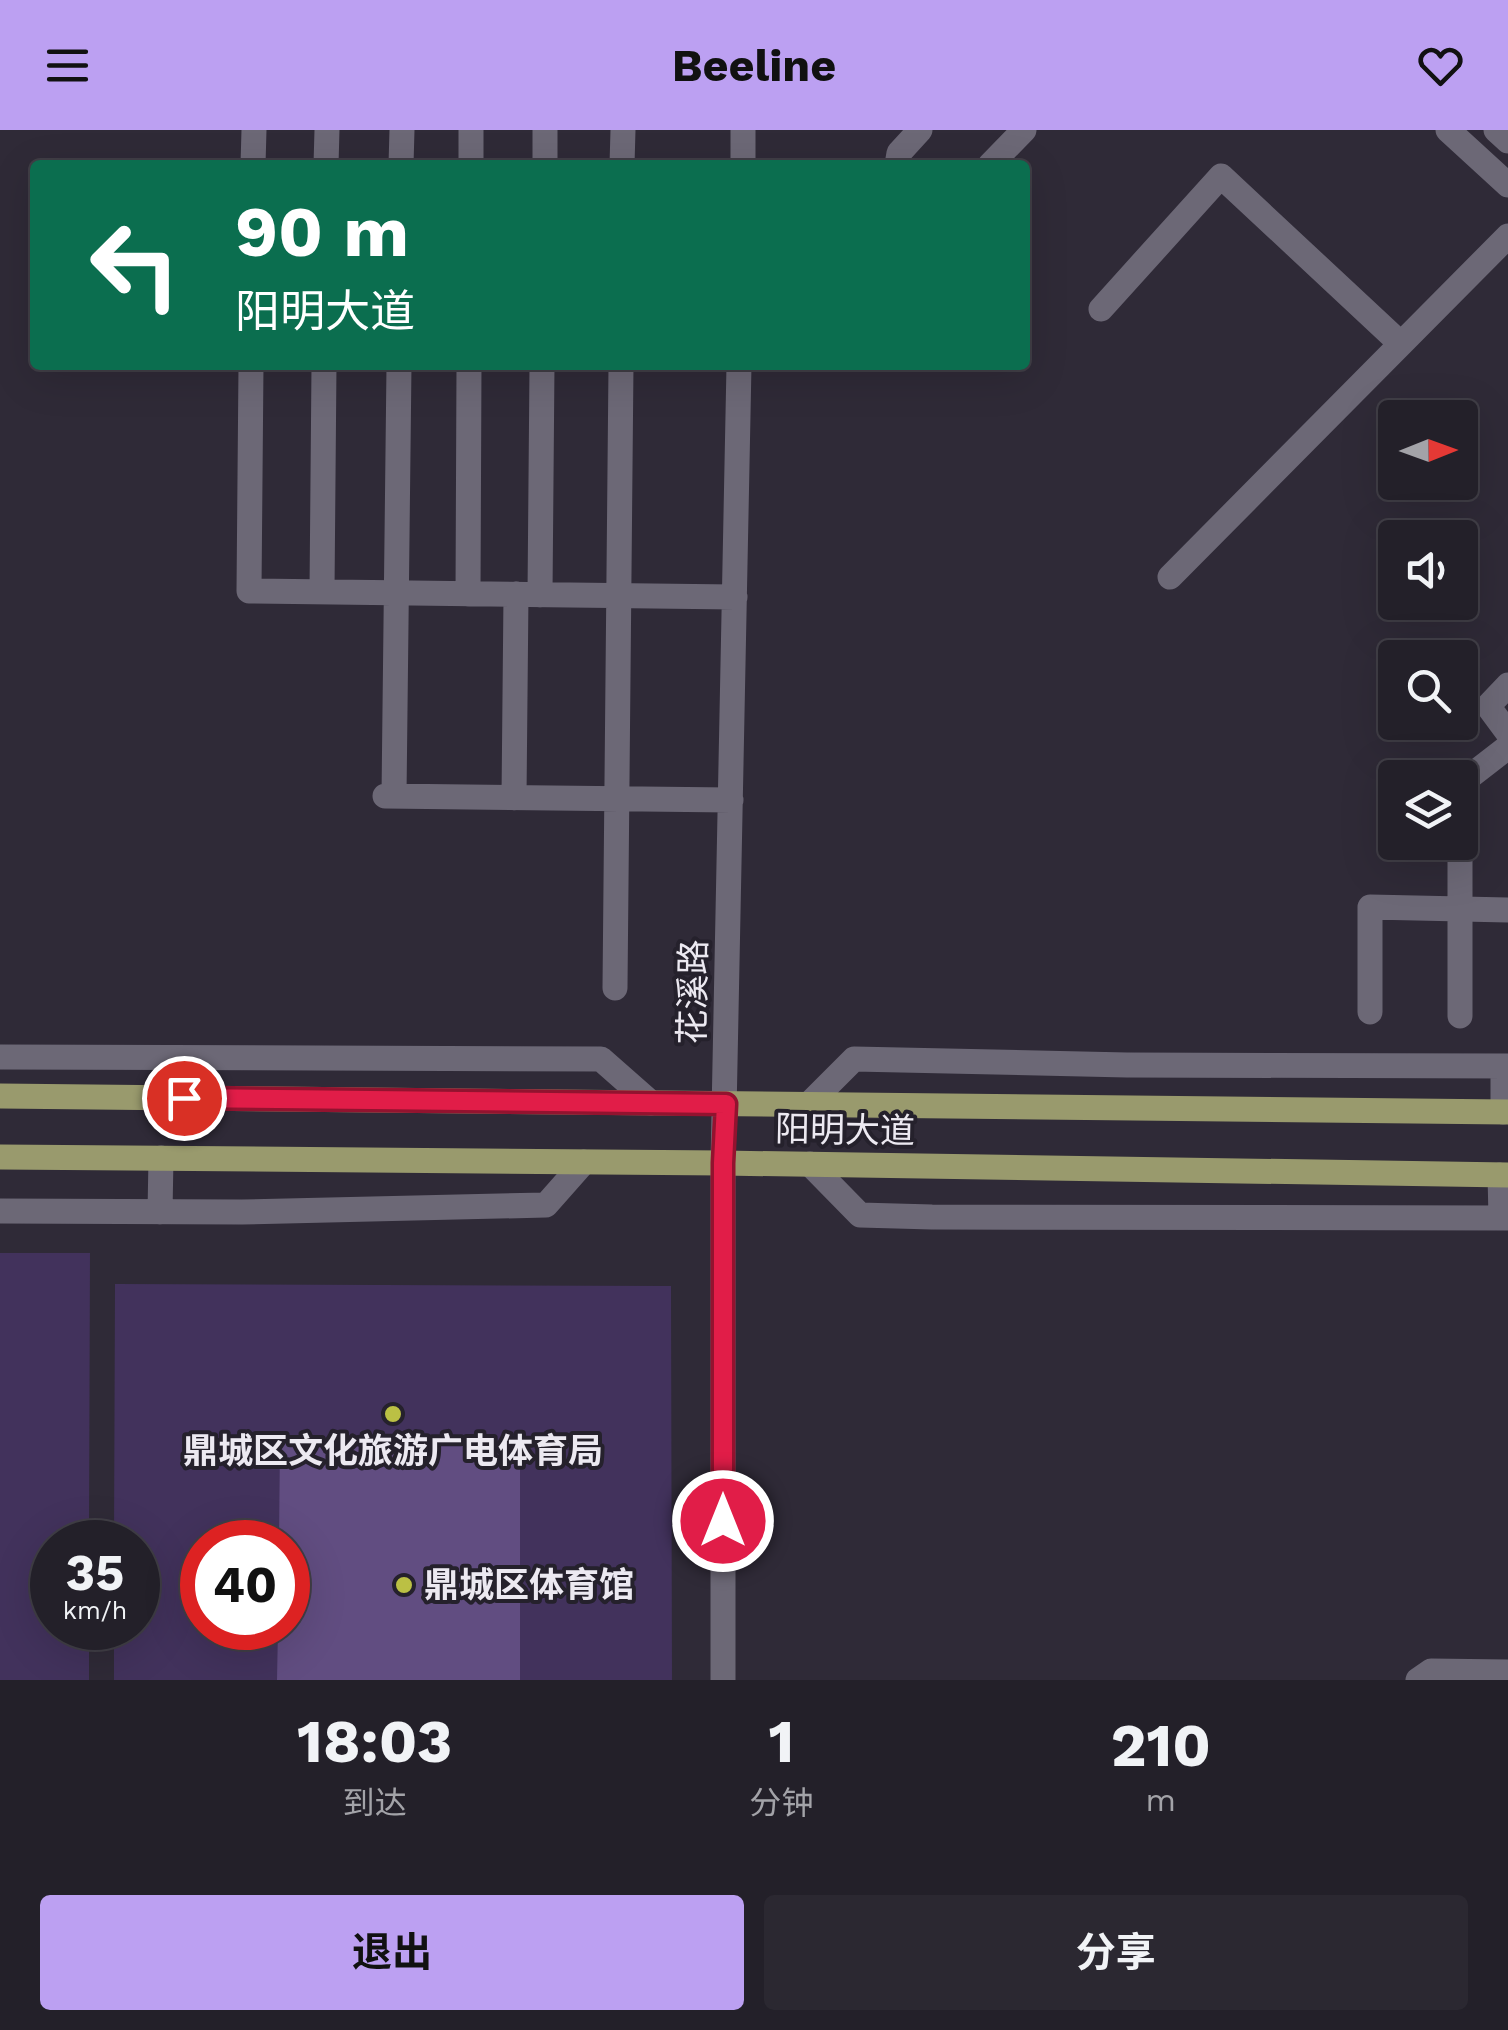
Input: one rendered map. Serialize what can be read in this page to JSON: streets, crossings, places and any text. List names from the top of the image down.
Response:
{
  "streets": {
    "main road": ["阳明大道"],
    "street": ["花溪路"]
  },
  "crossings": [
    ["花溪路", "阳明大道"]
  ],
  "places": ["鼎城区文化旅游广电体育局", "鼎城区体育馆"],
  "north": "right",
  "page": {
    "header": "Beeline",
    "turn": ["90 m", "阳明大道"],
    "speed": "35 km/h",
    "limit": "40",
    "eta": [
      "18:03",
      "到达",
      "1",
      "分钟",
      "210",
      "m"
    ],
    "buttons": ["退出", "分享"]
  }
}
